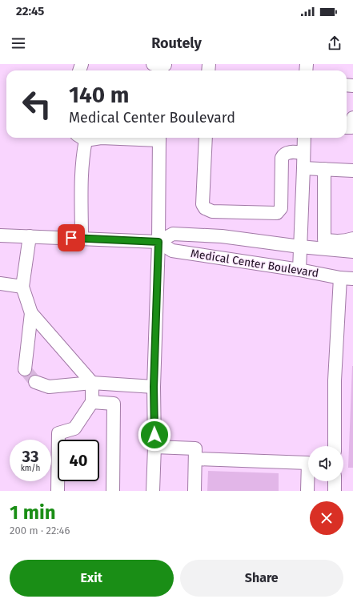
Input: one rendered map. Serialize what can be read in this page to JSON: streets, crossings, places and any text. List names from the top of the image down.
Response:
{
  "streets": {
    "street": ["Medical Center Boulevard"]
  },
  "page": {
    "status": "22:45",
    "header": "Routely",
    "turn": ["140 m", "Medical Center Boulevard"],
    "speed": "33 km/h",
    "limit": "40",
    "heading": ["1 min", "200 m · 22:46"],
    "buttons": ["Exit", "Share"]
  }
}
